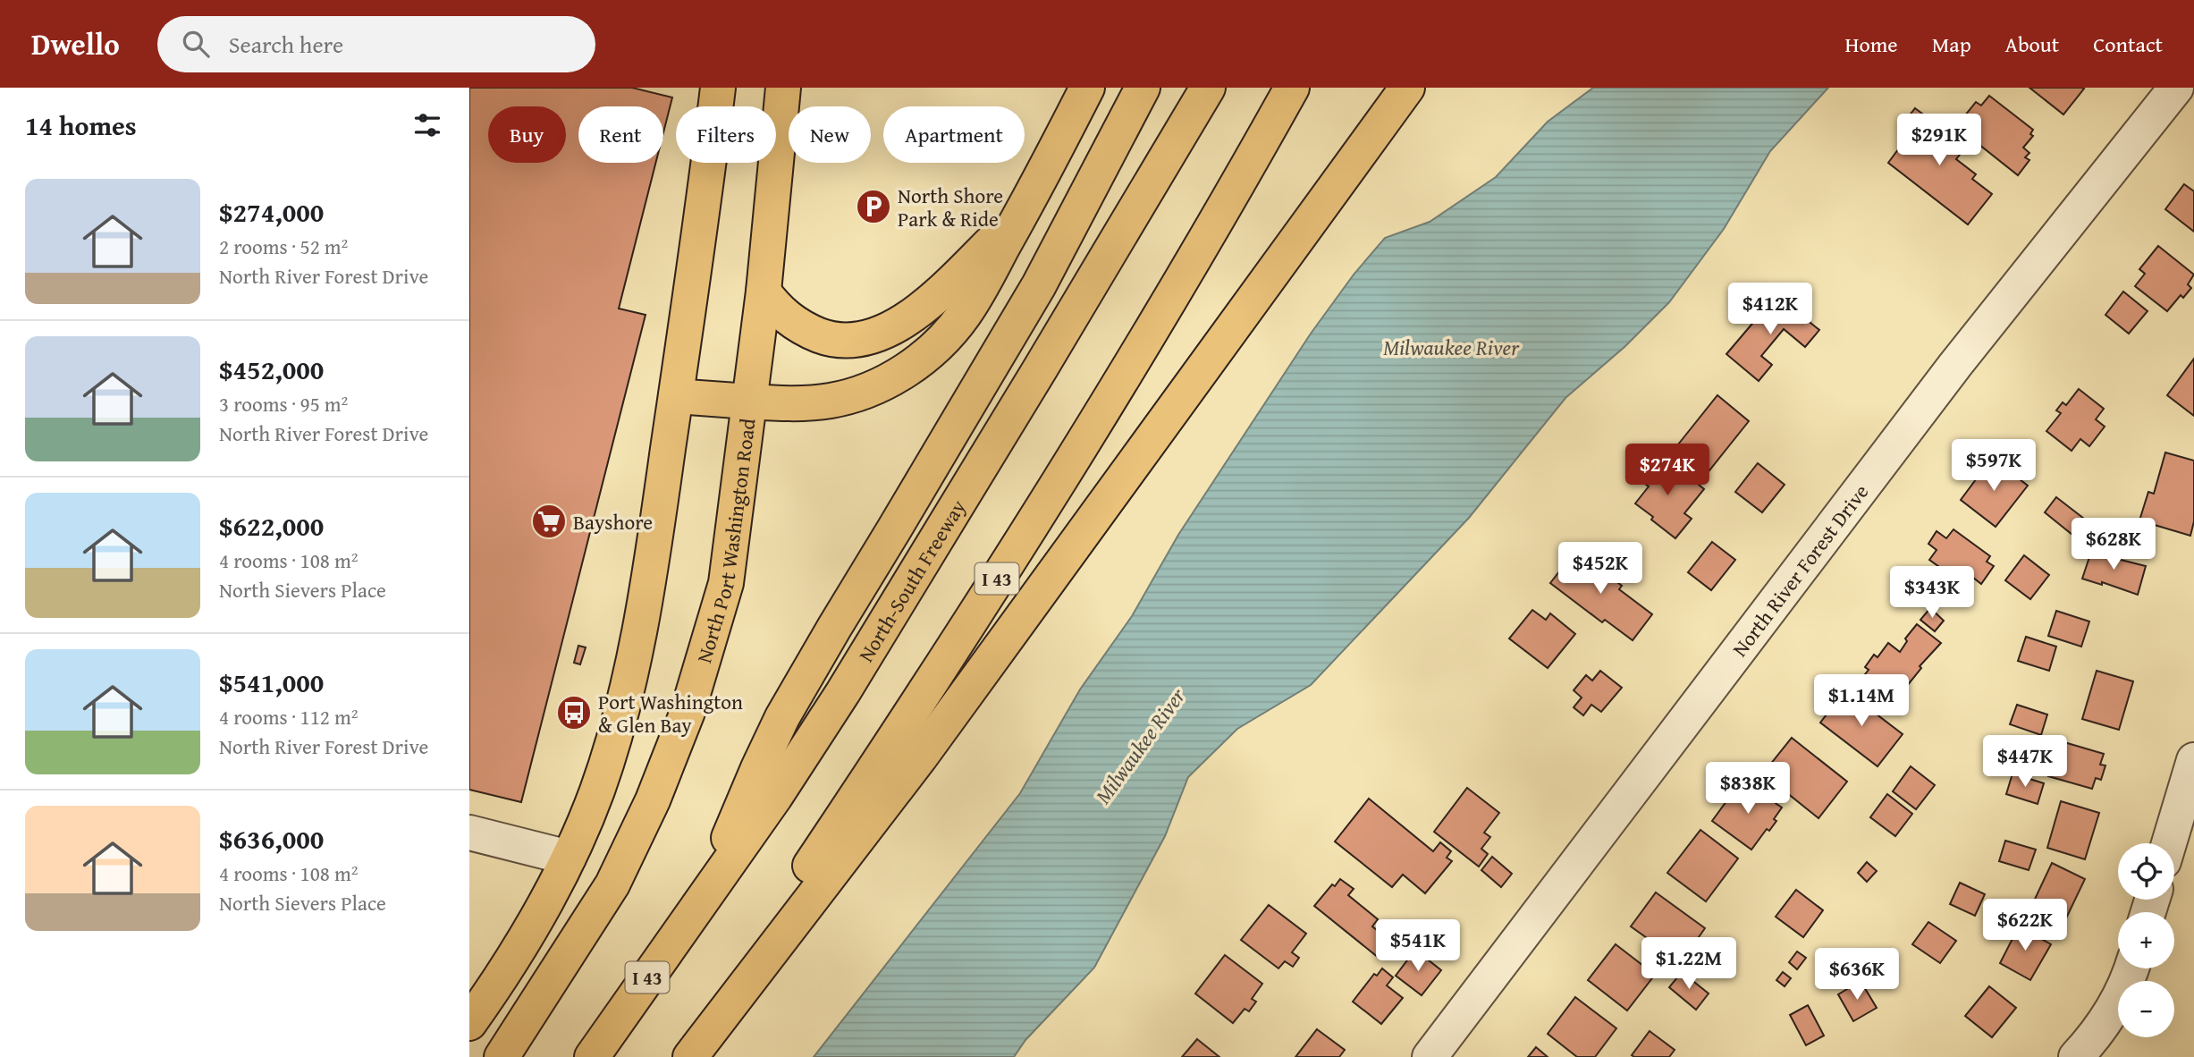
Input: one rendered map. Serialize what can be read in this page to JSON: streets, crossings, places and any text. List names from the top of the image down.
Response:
{
  "streets": {
    "main road": ["North Port Washington Road", "I 43", "North-South Freeway"],
    "street": ["North River Forest Drive"]
  },
  "water": ["Milwaukee River"],
  "places": {
    "parking": ["North Shore Park & Ride"],
    "supermarket": ["Bayshore"],
    "bus stop": ["Port Washington & Glen Bay"]
  },
  "page": {
    "header": "Dwello",
    "search": "Search here",
    "nav": [
      "Home",
      "Map",
      "About",
      "Contact"
    ],
    "heading": "14 homes",
    "chip": [
      "Buy",
      "Rent",
      "Filters",
      "New",
      "Apartment"
    ],
    "price": [
      "$291K",
      "$412K",
      "$597K",
      "$274K",
      "$628K",
      "$452K",
      "$343K",
      "$1.14M",
      "$447K",
      "$838K",
      "$622K",
      "$541K",
      "$1.22M",
      "$636K"
    ],
    "list": [
      {
        "name": "$274,000",
        "note": "2 rooms · 52 m² · North River Forest Drive"
      },
      {
        "name": "$452,000",
        "note": "3 rooms · 95 m² · North River Forest Drive"
      },
      {
        "name": "$622,000",
        "note": "4 rooms · 108 m² · North Sievers Place"
      },
      {
        "name": "$541,000",
        "note": "4 rooms · 112 m² · North River Forest Drive"
      },
      {
        "name": "$636,000",
        "note": "4 rooms · 108 m² · North Sievers Place"
      }
    ],
    "map_buttons": ["+", "−"]
  }
}
